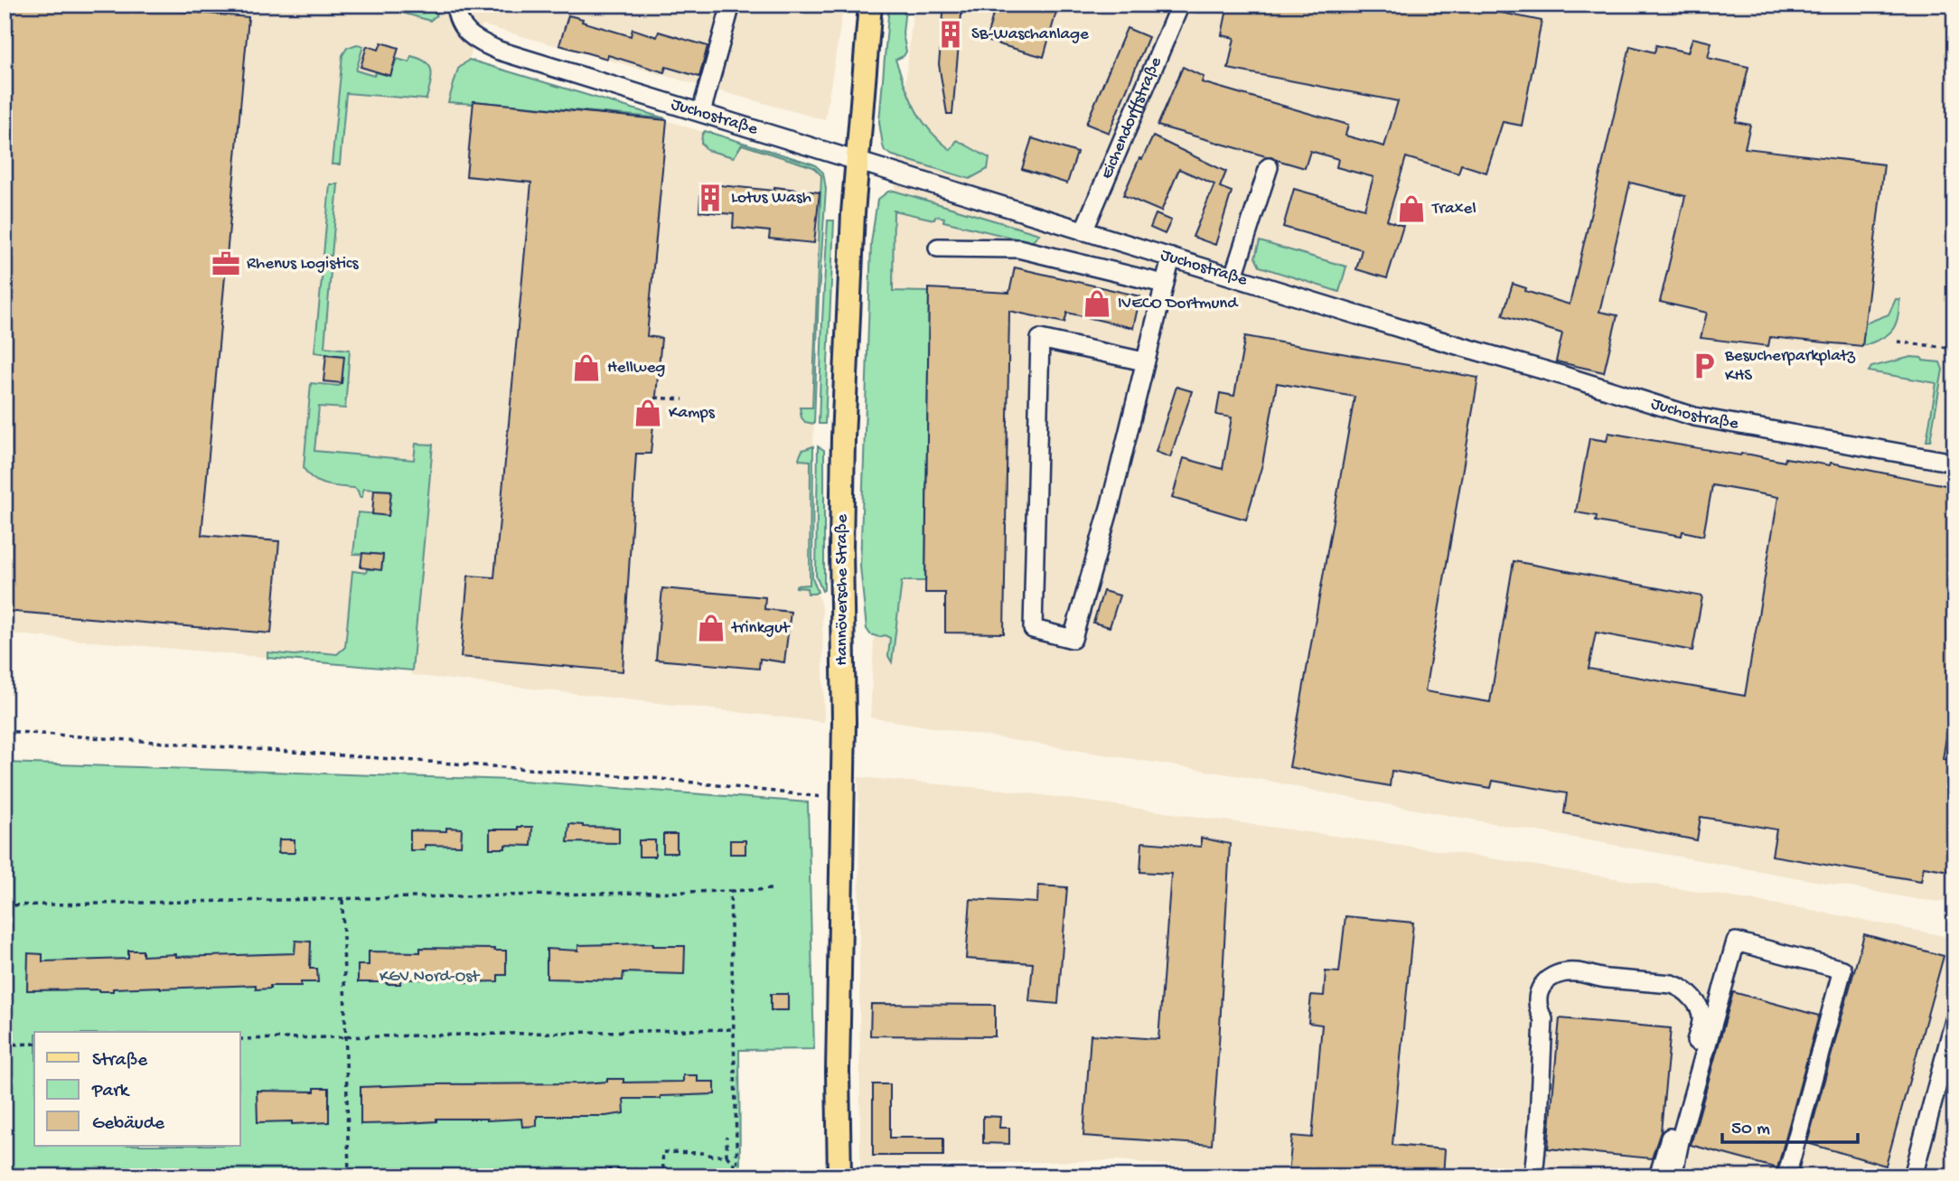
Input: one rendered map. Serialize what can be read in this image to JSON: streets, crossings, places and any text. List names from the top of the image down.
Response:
{
  "streets": {
    "main road": ["Hannöversche Straße"],
    "street": ["Juchostraße", "Eichendorffstraße"]
  },
  "crossings": [
    ["Juchostraße", "Eichendorffstraße"],
    ["Juchostraße", "Hannöversche Straße"]
  ],
  "parks": ["KGV Nord-Ost"],
  "places": {
    "building": ["SB-Waschanlage", "Lotus Wash"],
    "shop": [
      "Traxel",
      "IVECO Dortmund",
      "Hellweg",
      "Kamps",
      "trinkgut"
    ],
    "office": ["Rhenus Logistics"],
    "parking": ["Besucherparkplatz KHS"]
  },
  "legend": ["Straße", "Park", "Gebäude"],
  "scale_bar": "50 m"
}
